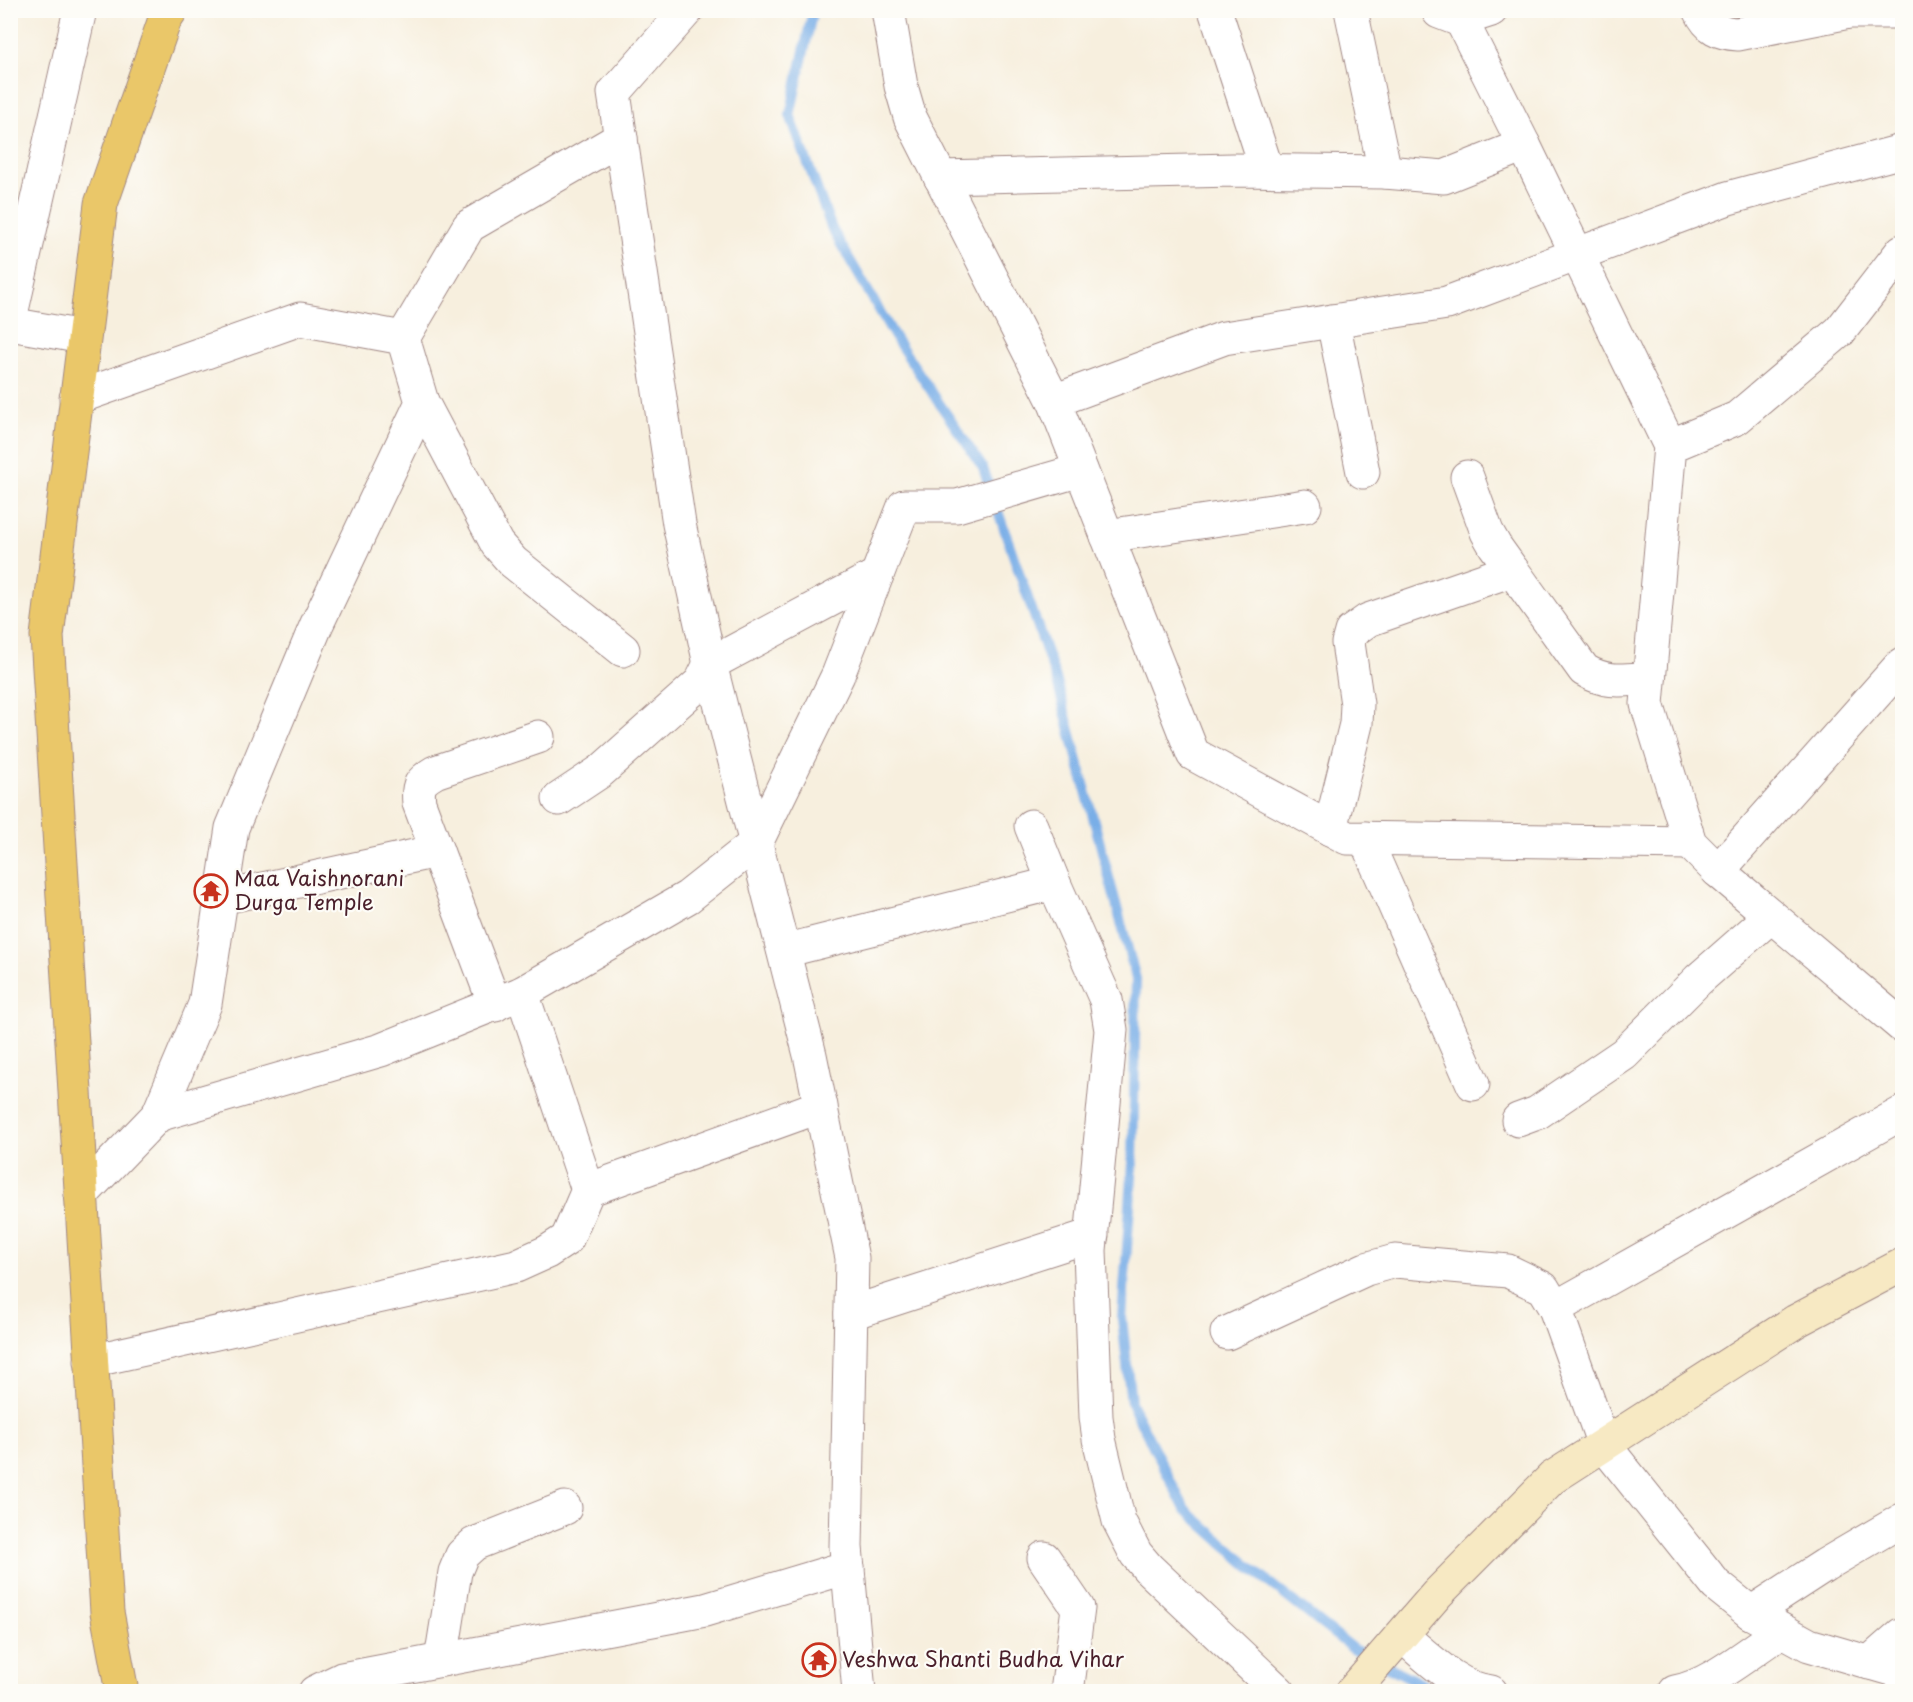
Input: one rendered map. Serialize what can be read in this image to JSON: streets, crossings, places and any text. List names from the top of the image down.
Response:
{
  "places": {
    "temple": ["Maa Vaishnorani Durga Temple", "Veshwa Shanti Budha Vihar"]
  }
}
